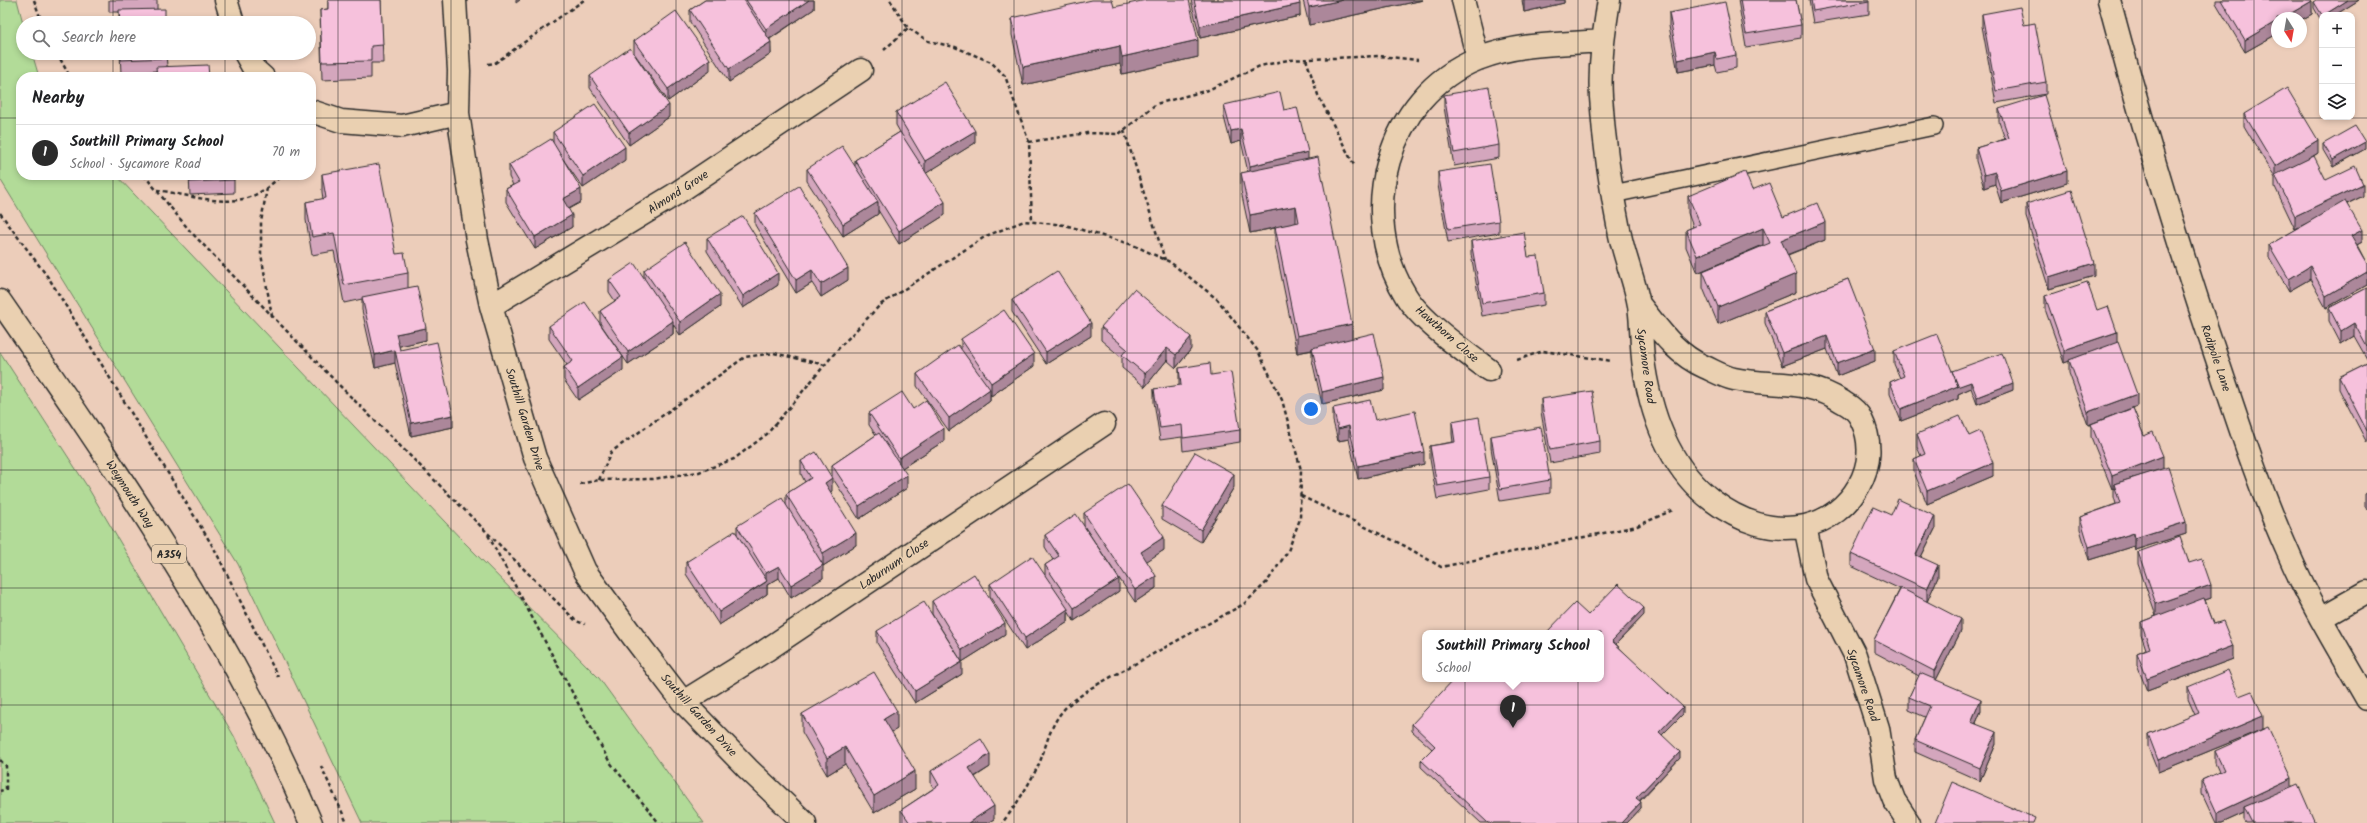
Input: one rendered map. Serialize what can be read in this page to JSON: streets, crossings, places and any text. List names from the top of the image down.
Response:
{
  "streets": {
    "main road": [
      "Almond Grove",
      "Hawthorn Close",
      "Radipole Lane",
      "Sycamore Road",
      "Southill Garden Drive",
      "Weymouth Way",
      "A354",
      "Laburnum Close"
    ]
  },
  "crossings": [
    ["Almond Grove", "Southill Garden Drive"],
    ["Hawthorn Close", "Sycamore Road"],
    ["Southill Garden Drive", "Laburnum Close"]
  ],
  "north": "bottom",
  "page": {
    "map_buttons": ["+", "−"],
    "search": "Search here",
    "heading": "Nearby",
    "list": [
      {
        "mark": "1",
        "name": "Southill Primary School",
        "note": "School · Sycamore Road",
        "value": "70 m"
      }
    ],
    "popup": ["Southill Primary School", "School"],
    "pins": "1"
  }
}
